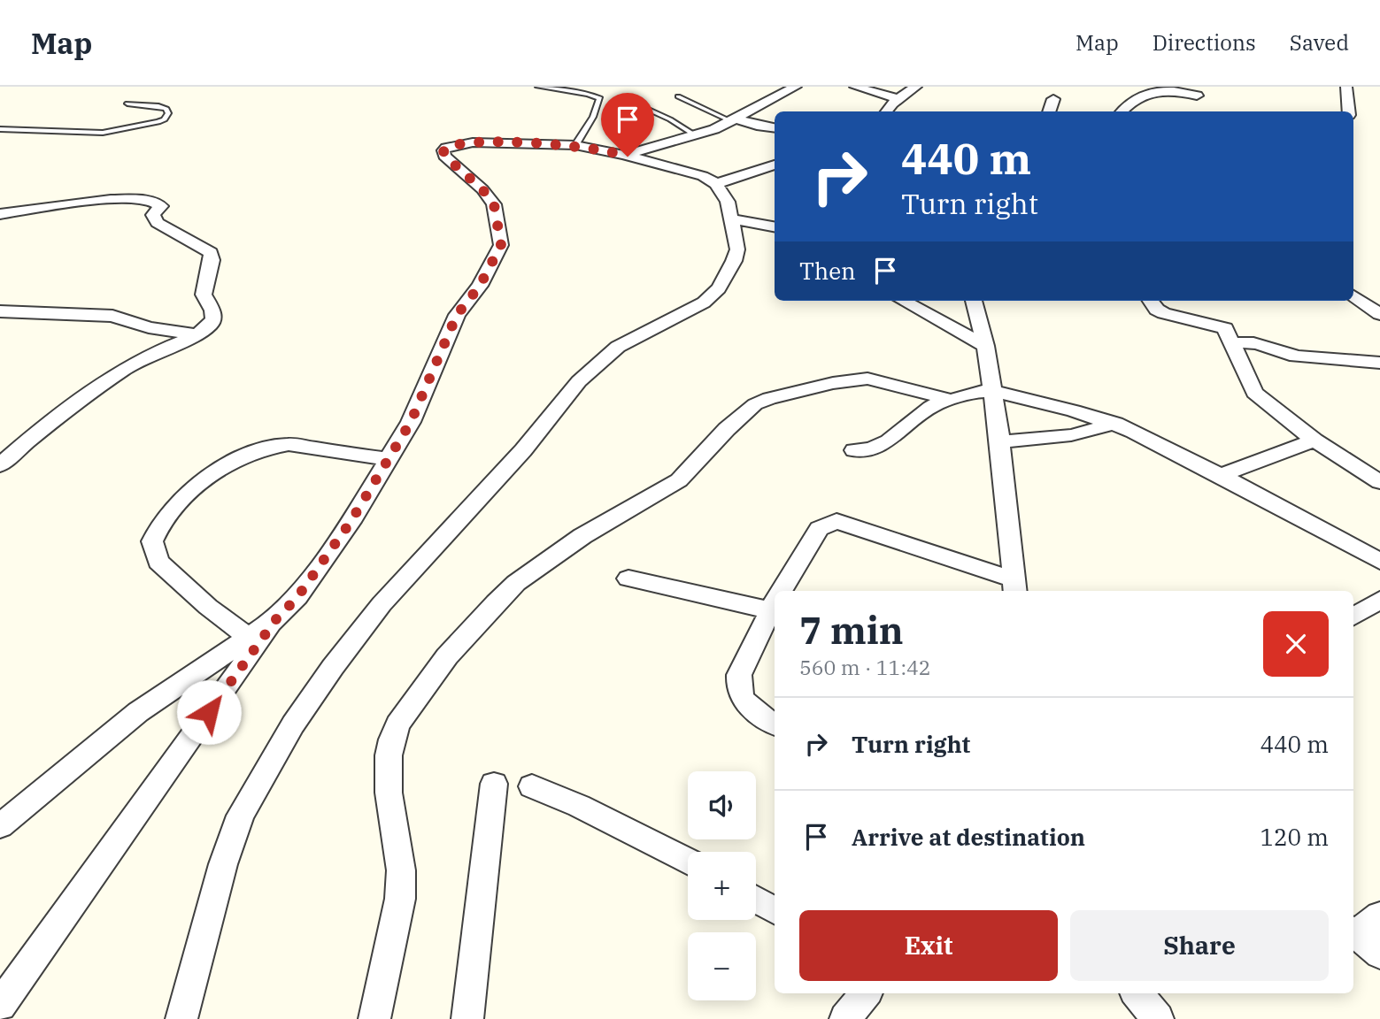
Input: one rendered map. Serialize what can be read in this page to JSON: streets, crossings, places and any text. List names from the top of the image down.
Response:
{
  "page": {
    "header": "Map",
    "nav": ["Map", "Directions", "Saved"],
    "turn": ["440 m", "Turn right"],
    "then": "Then",
    "heading": ["7 min", "560 m · 11:42"],
    "list": [
      {
        "name": "Turn right",
        "value": "440 m"
      },
      {
        "name": "Arrive at destination",
        "value": "120 m"
      }
    ],
    "map_buttons": ["+", "−"],
    "buttons": ["Exit", "Share"]
  }
}
